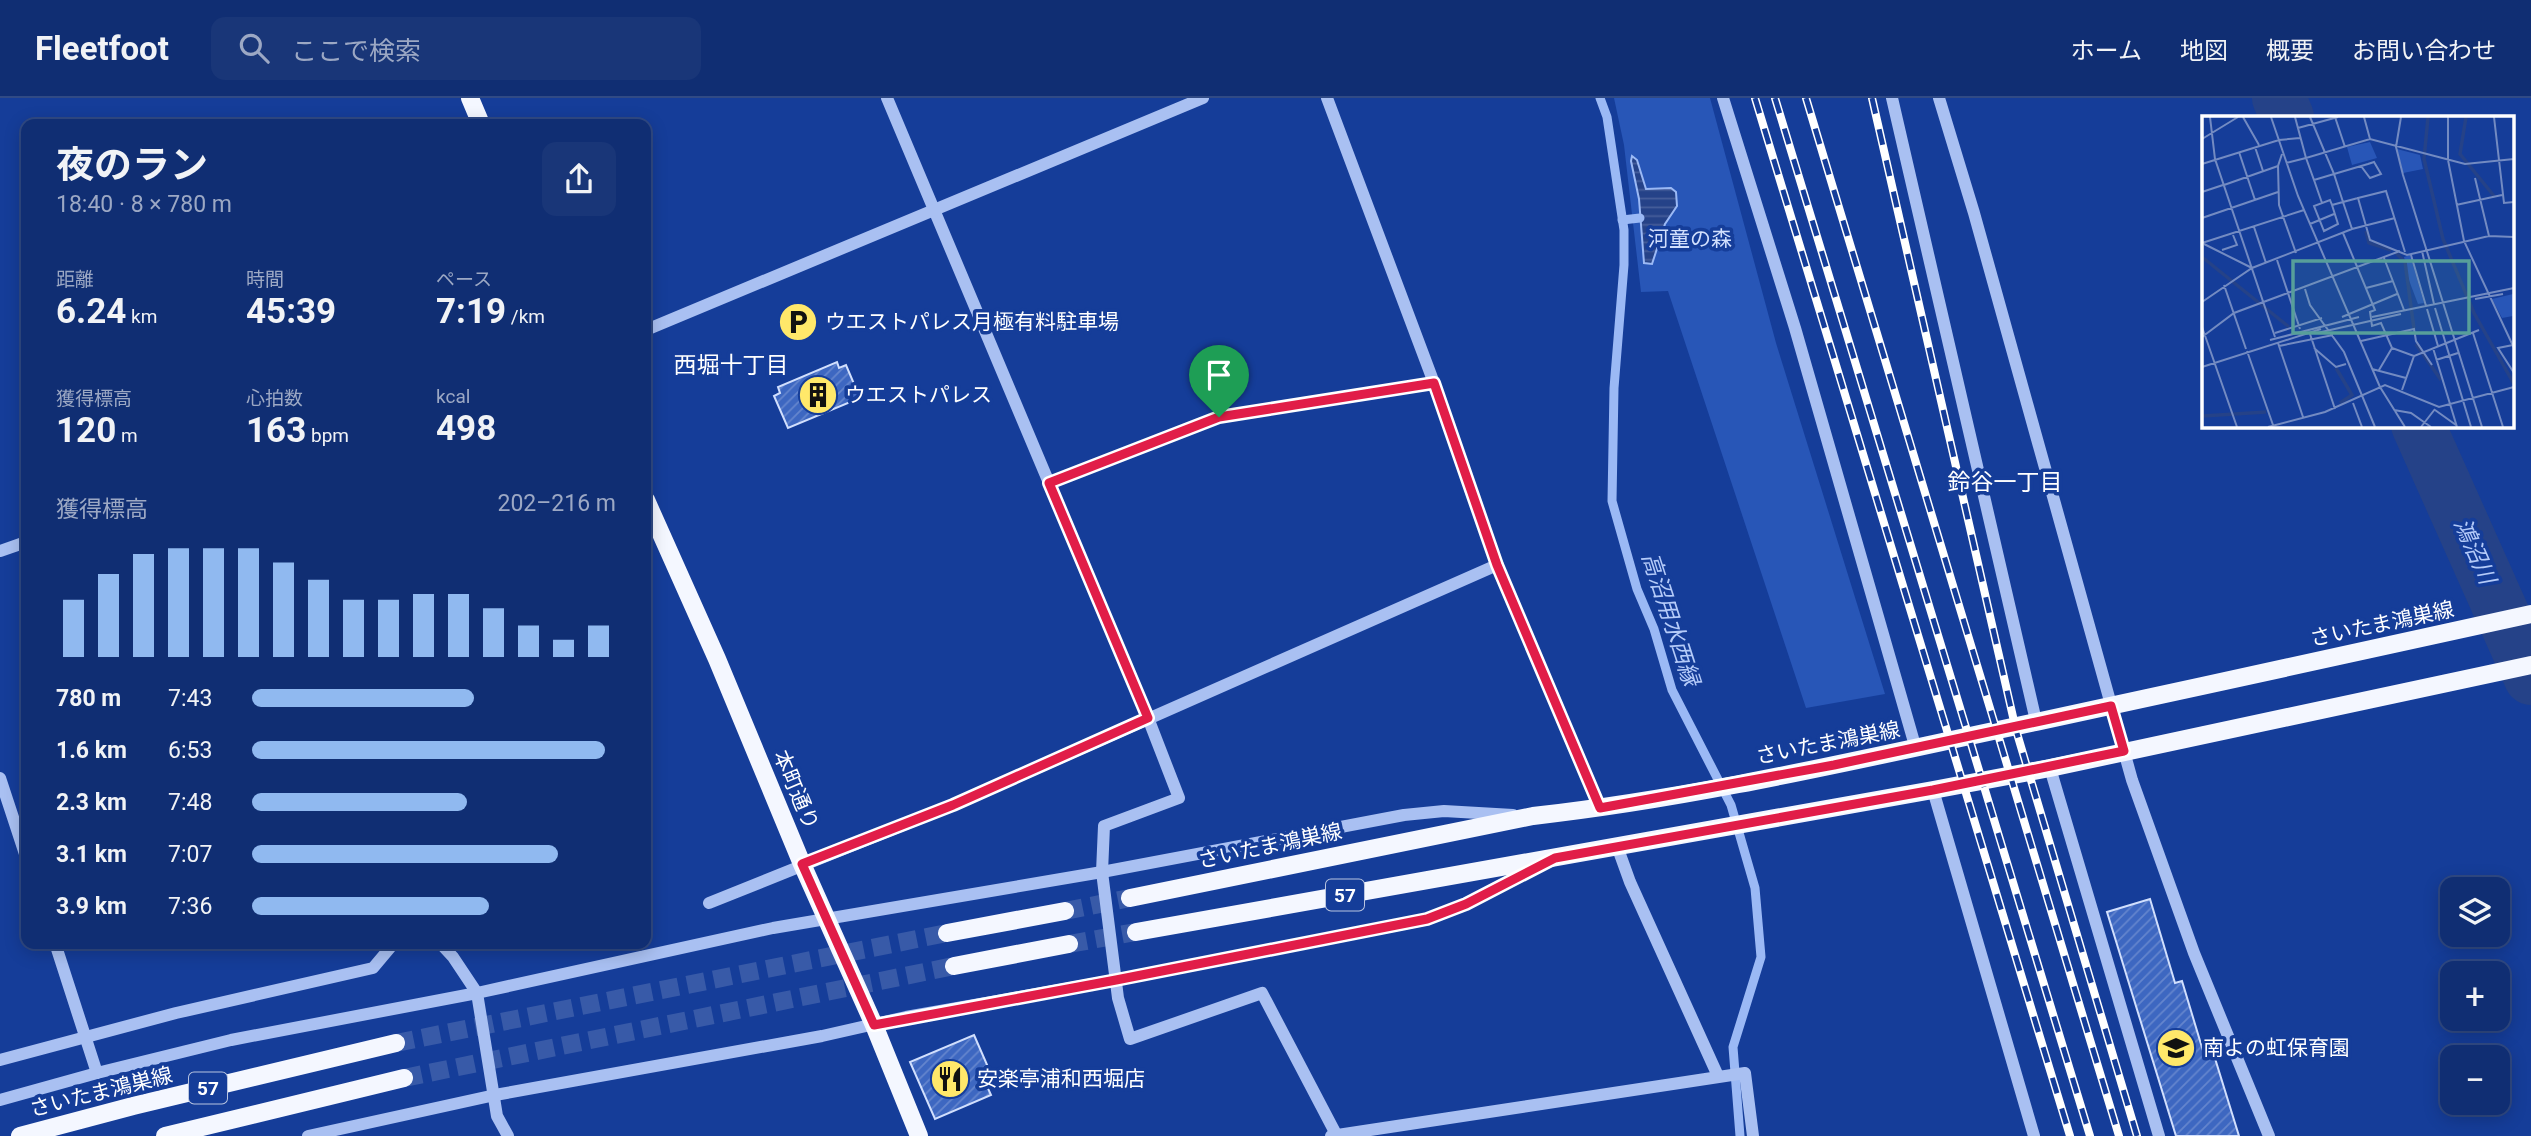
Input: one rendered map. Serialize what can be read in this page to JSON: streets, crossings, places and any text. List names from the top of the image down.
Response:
{
  "streets": {
    "main road": ["さいたま鴻巣線", "本町通り", "57"]
  },
  "districts": ["西堀十丁目", "鈴谷一丁目"],
  "water": ["鴻沼川", "高沼用水西縁"],
  "parks": ["河童の森"],
  "places": {
    "parking": ["ウエストパレス月極有料駐車場"],
    "building": ["ウエストパレス"],
    "school or university": ["南よの虹保育園"],
    "restaurant": ["安楽亭浦和西堀店"]
  },
  "page": {
    "header": "Fleetfoot",
    "search": "ここで検索",
    "nav": [
      "ホーム",
      "地図",
      "概要",
      "お問い合わせ"
    ],
    "heading": ["夜のラン", "18:40 · 8 × 780 m"],
    "stats": [
      ["距離", "6.24 km"],
      ["時間", "45:39"],
      ["ペース", "7:19 /km"],
      ["獲得標高", "120 m"],
      ["心拍数", "163 bpm"],
      ["kcal", "498"]
    ],
    "chart": ["獲得標高", "202–216 m"],
    "list": [
      {
        "name": "780 m",
        "note": "7:43"
      },
      {
        "name": "1.6 km",
        "note": "6:53"
      },
      {
        "name": "2.3 km",
        "note": "7:48"
      },
      {
        "name": "3.1 km",
        "note": "7:07"
      },
      {
        "name": "3.9 km",
        "note": "7:36"
      }
    ],
    "map_buttons": ["+", "−"]
  }
}
